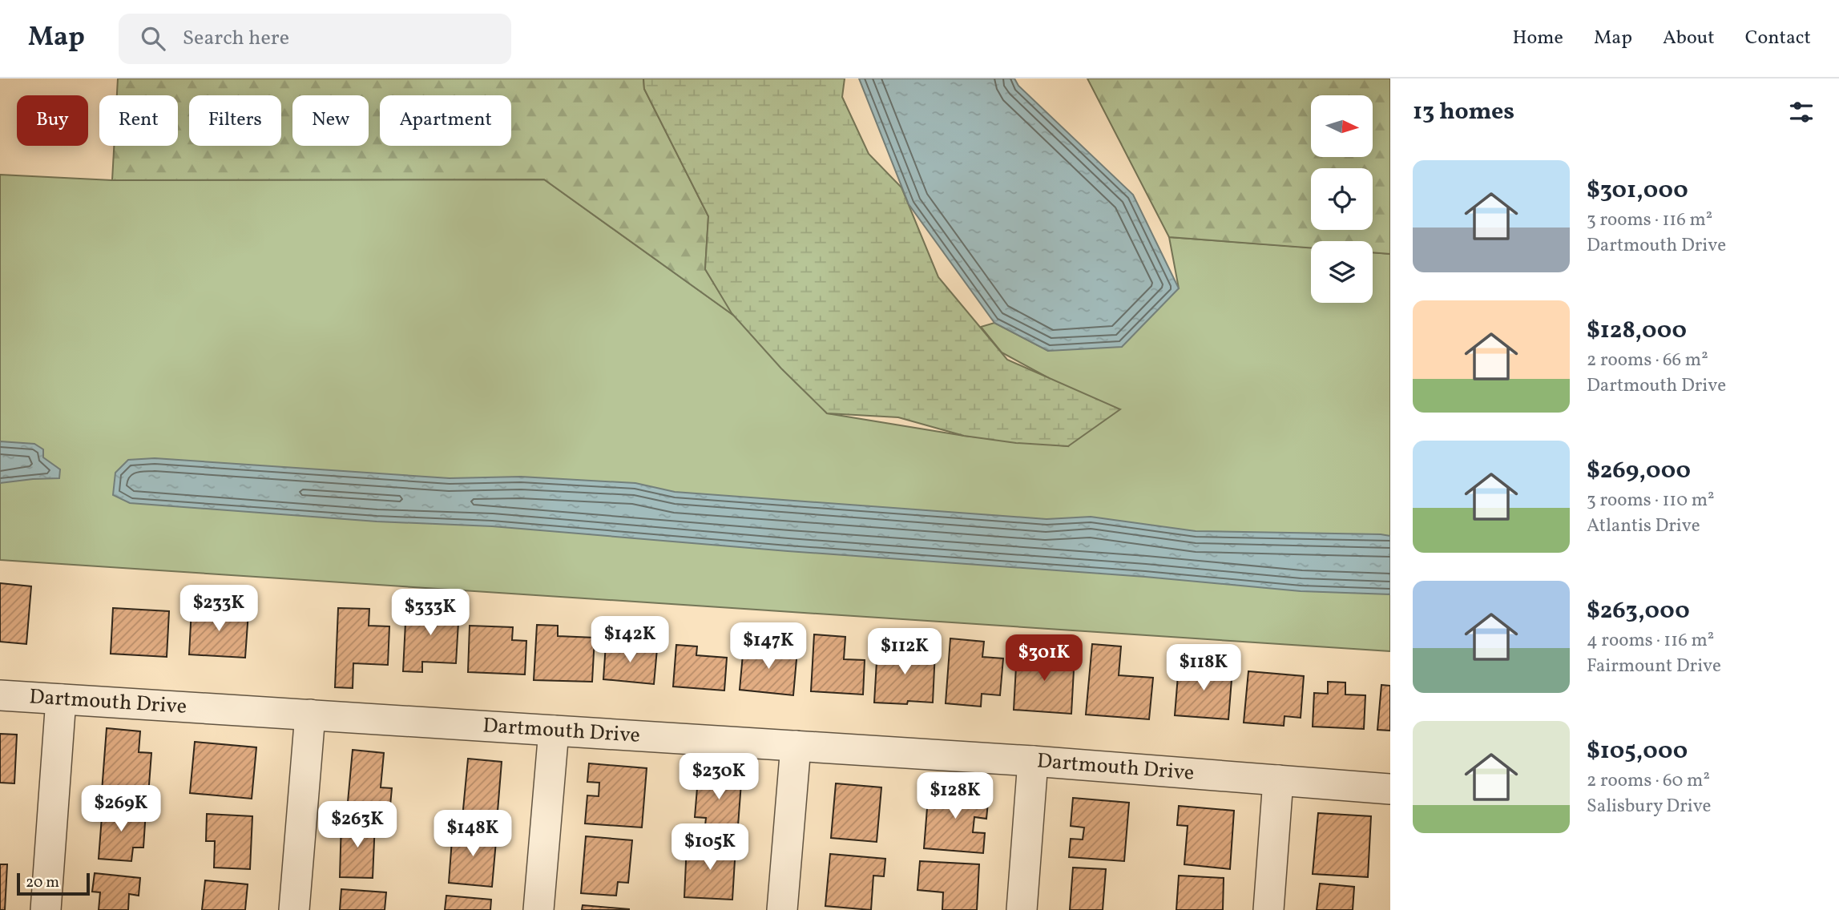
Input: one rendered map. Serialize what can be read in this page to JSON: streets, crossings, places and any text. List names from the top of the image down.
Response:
{
  "streets": {
    "street": ["Dartmouth Drive"]
  },
  "scale_bar": "20 m",
  "north": "right",
  "page": {
    "header": "Map",
    "search": "Search here",
    "nav": [
      "Home",
      "Map",
      "About",
      "Contact"
    ],
    "heading": "13 homes",
    "chip": [
      "Buy",
      "Rent",
      "Filters",
      "New",
      "Apartment"
    ],
    "list": [
      {
        "name": "$301,000",
        "note": "3 rooms · 116 m² · Dartmouth Drive"
      },
      {
        "name": "$128,000",
        "note": "2 rooms · 66 m² · Dartmouth Drive"
      },
      {
        "name": "$269,000",
        "note": "3 rooms · 110 m² · Atlantis Drive"
      },
      {
        "name": "$263,000",
        "note": "4 rooms · 116 m² · Fairmount Drive"
      },
      {
        "name": "$105,000",
        "note": "2 rooms · 60 m² · Salisbury Drive"
      }
    ],
    "price": [
      "$233K",
      "$333K",
      "$142K",
      "$147K",
      "$112K",
      "$301K",
      "$118K",
      "$230K",
      "$128K",
      "$269K",
      "$263K",
      "$148K",
      "$105K"
    ],
    "scale": "20 m"
  }
}
